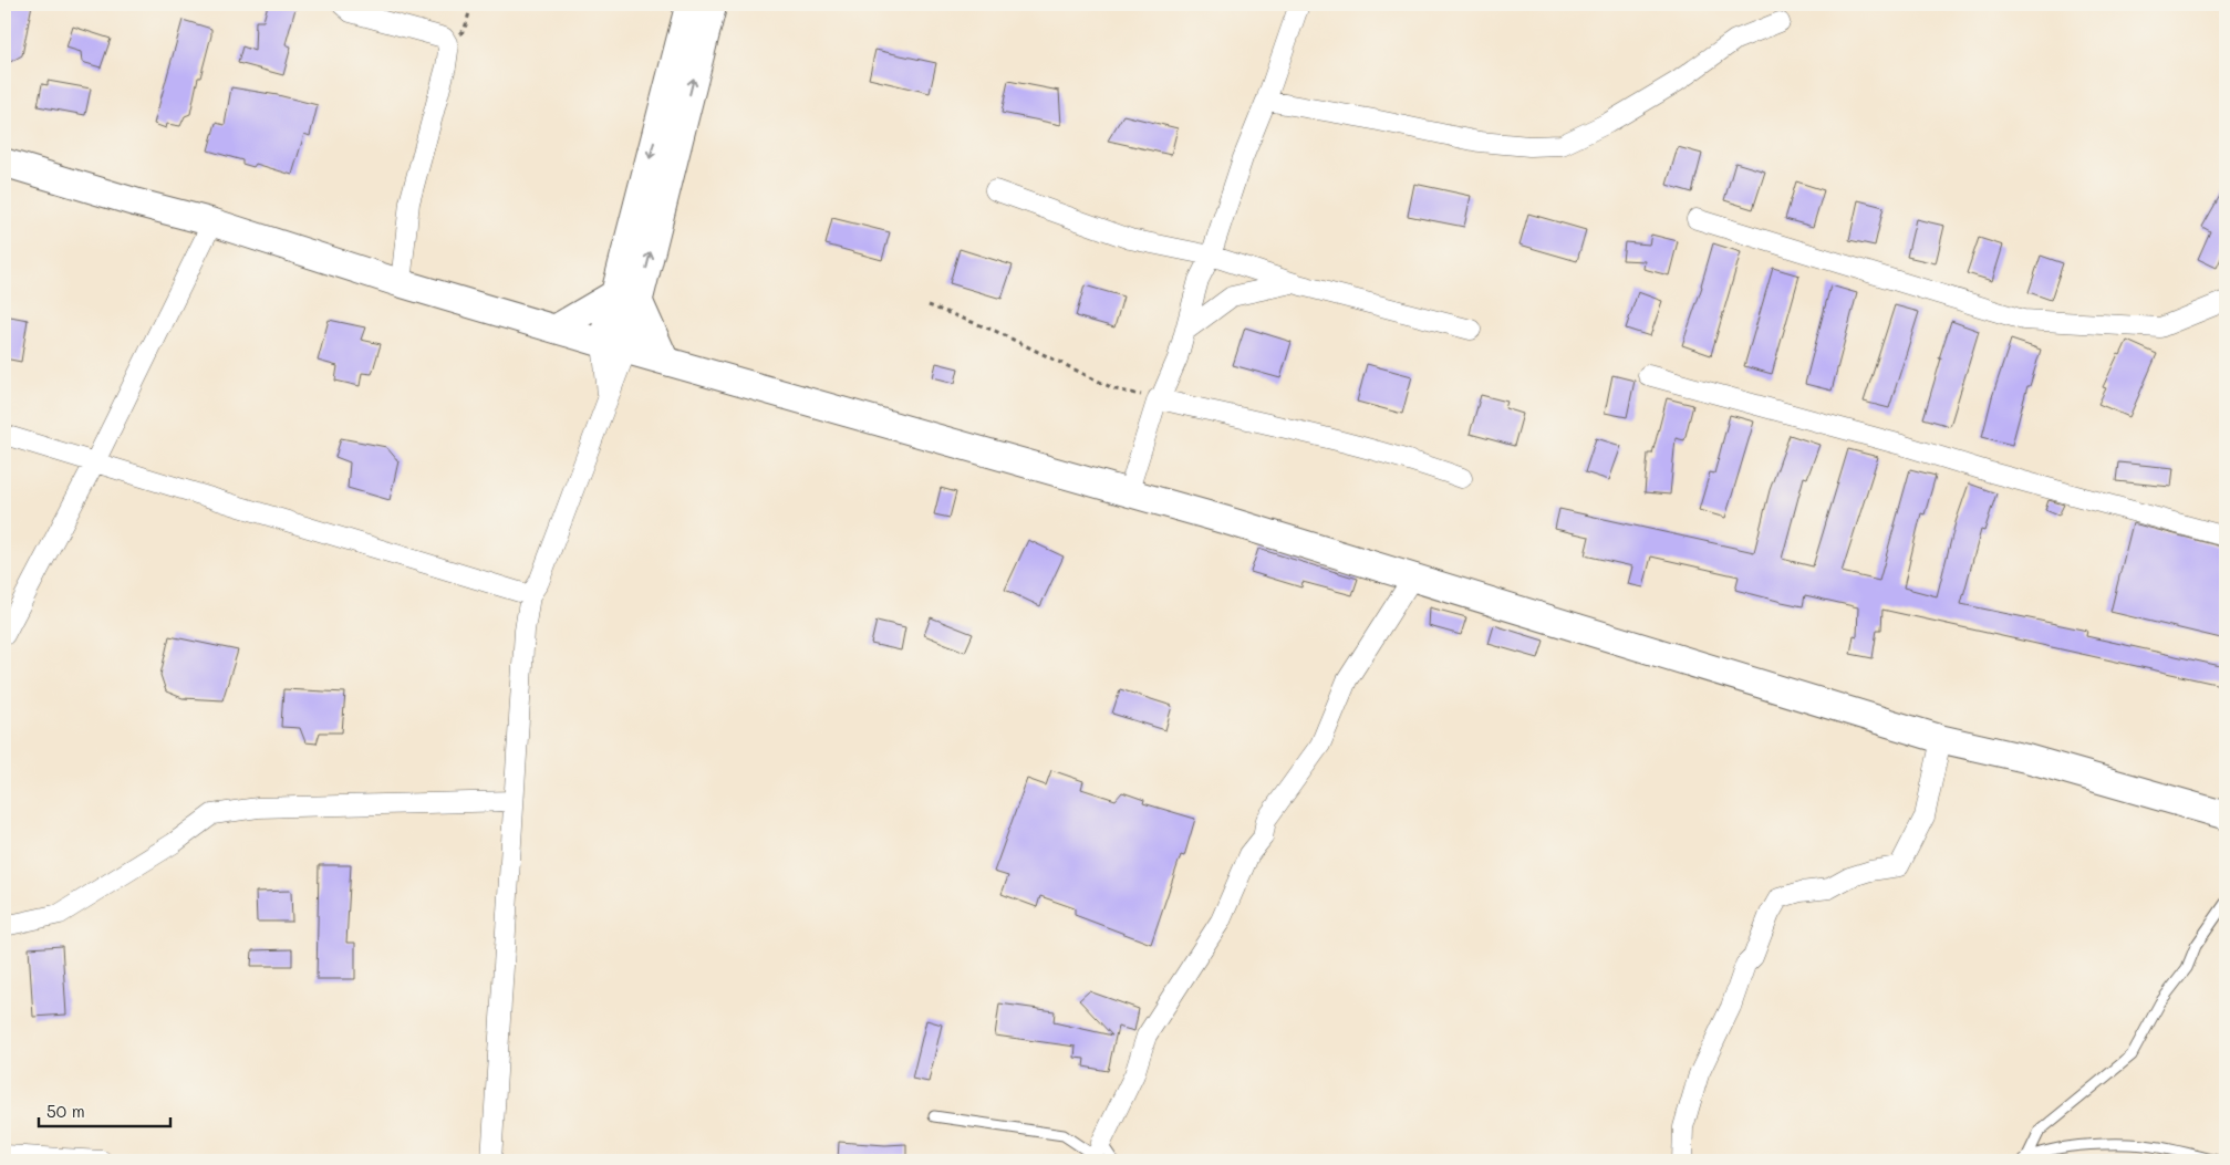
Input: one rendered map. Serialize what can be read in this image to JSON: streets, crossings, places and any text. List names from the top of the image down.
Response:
{
  "scale_bar": "50 m"
}
